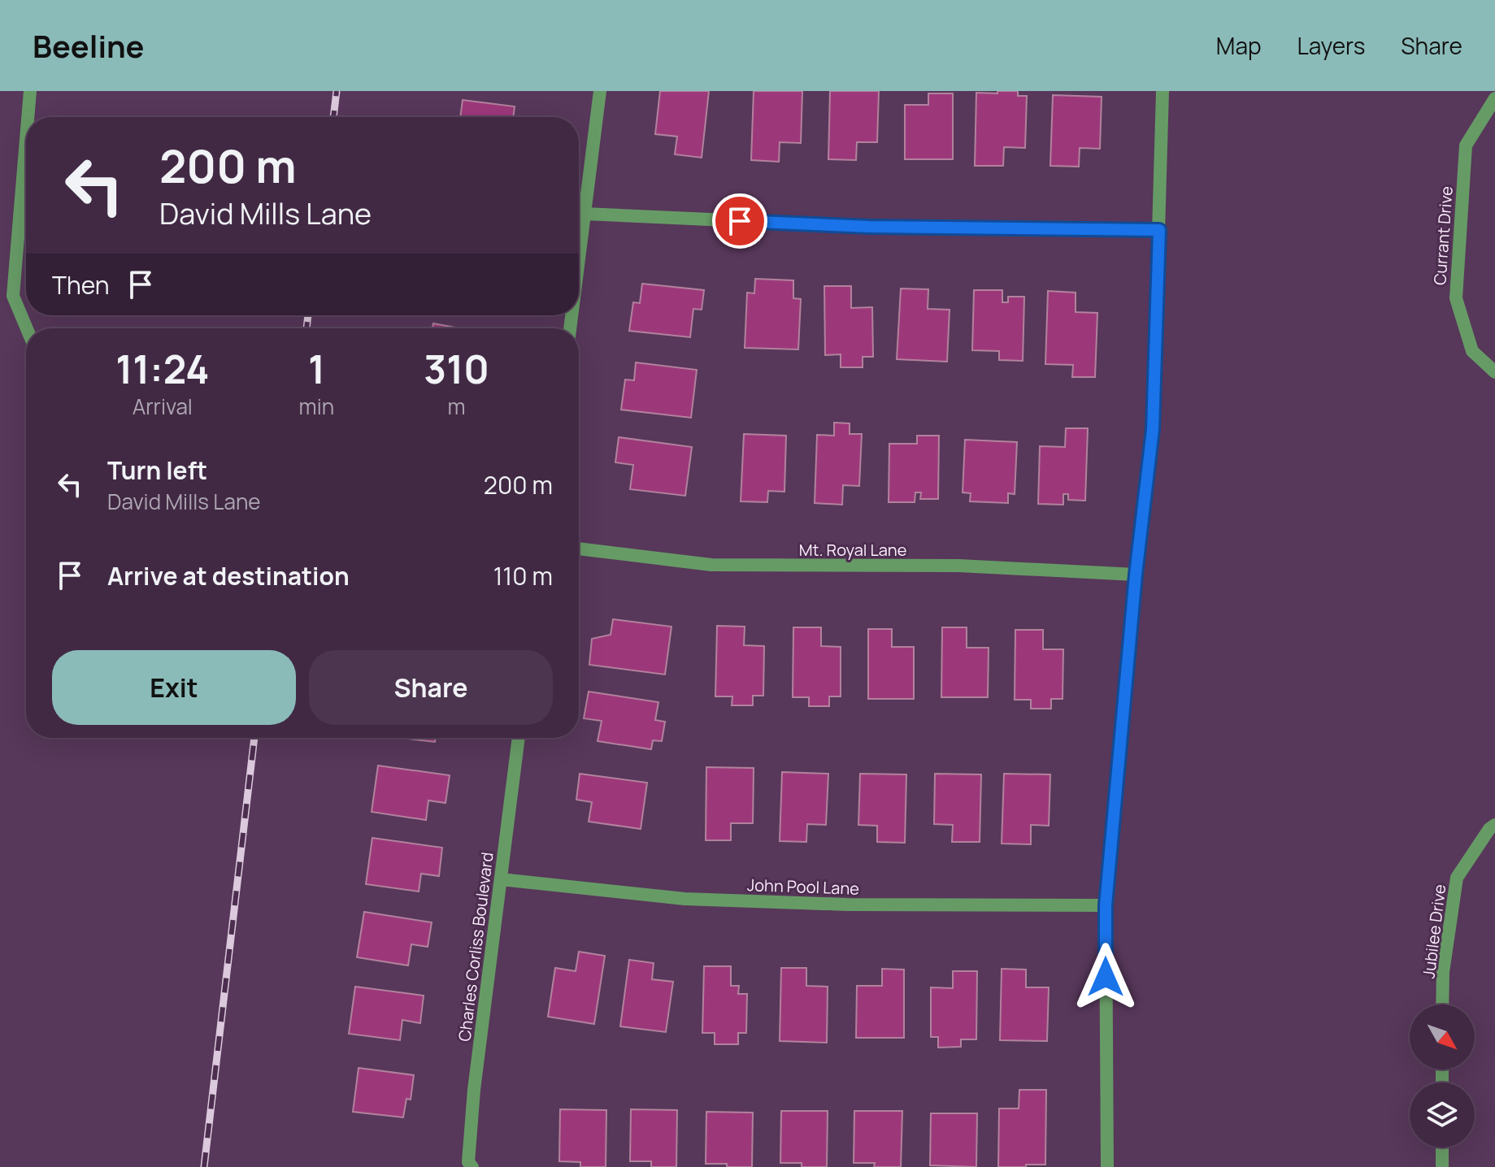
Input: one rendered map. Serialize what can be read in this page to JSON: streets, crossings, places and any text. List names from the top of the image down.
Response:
{
  "streets": {
    "street": [
      "Currant Drive",
      "Mt. Royal Lane",
      "John Pool Lane",
      "Jubilee Drive",
      "Charles Corliss Boulevard"
    ]
  },
  "crossings": [
    ["John Pool Lane", "Charles Corliss Boulevard"]
  ],
  "north": "bottom right",
  "page": {
    "header": "Beeline",
    "nav": ["Map", "Layers", "Share"],
    "turn": ["200 m", "David Mills Lane"],
    "then": "Then",
    "eta": [
      "11:24",
      "Arrival",
      "1",
      "min",
      "310",
      "m"
    ],
    "list": [
      {
        "name": "Turn left",
        "note": "David Mills Lane",
        "value": "200 m"
      },
      {
        "name": "Arrive at destination",
        "value": "110 m"
      }
    ],
    "buttons": ["Exit", "Share"]
  }
}
